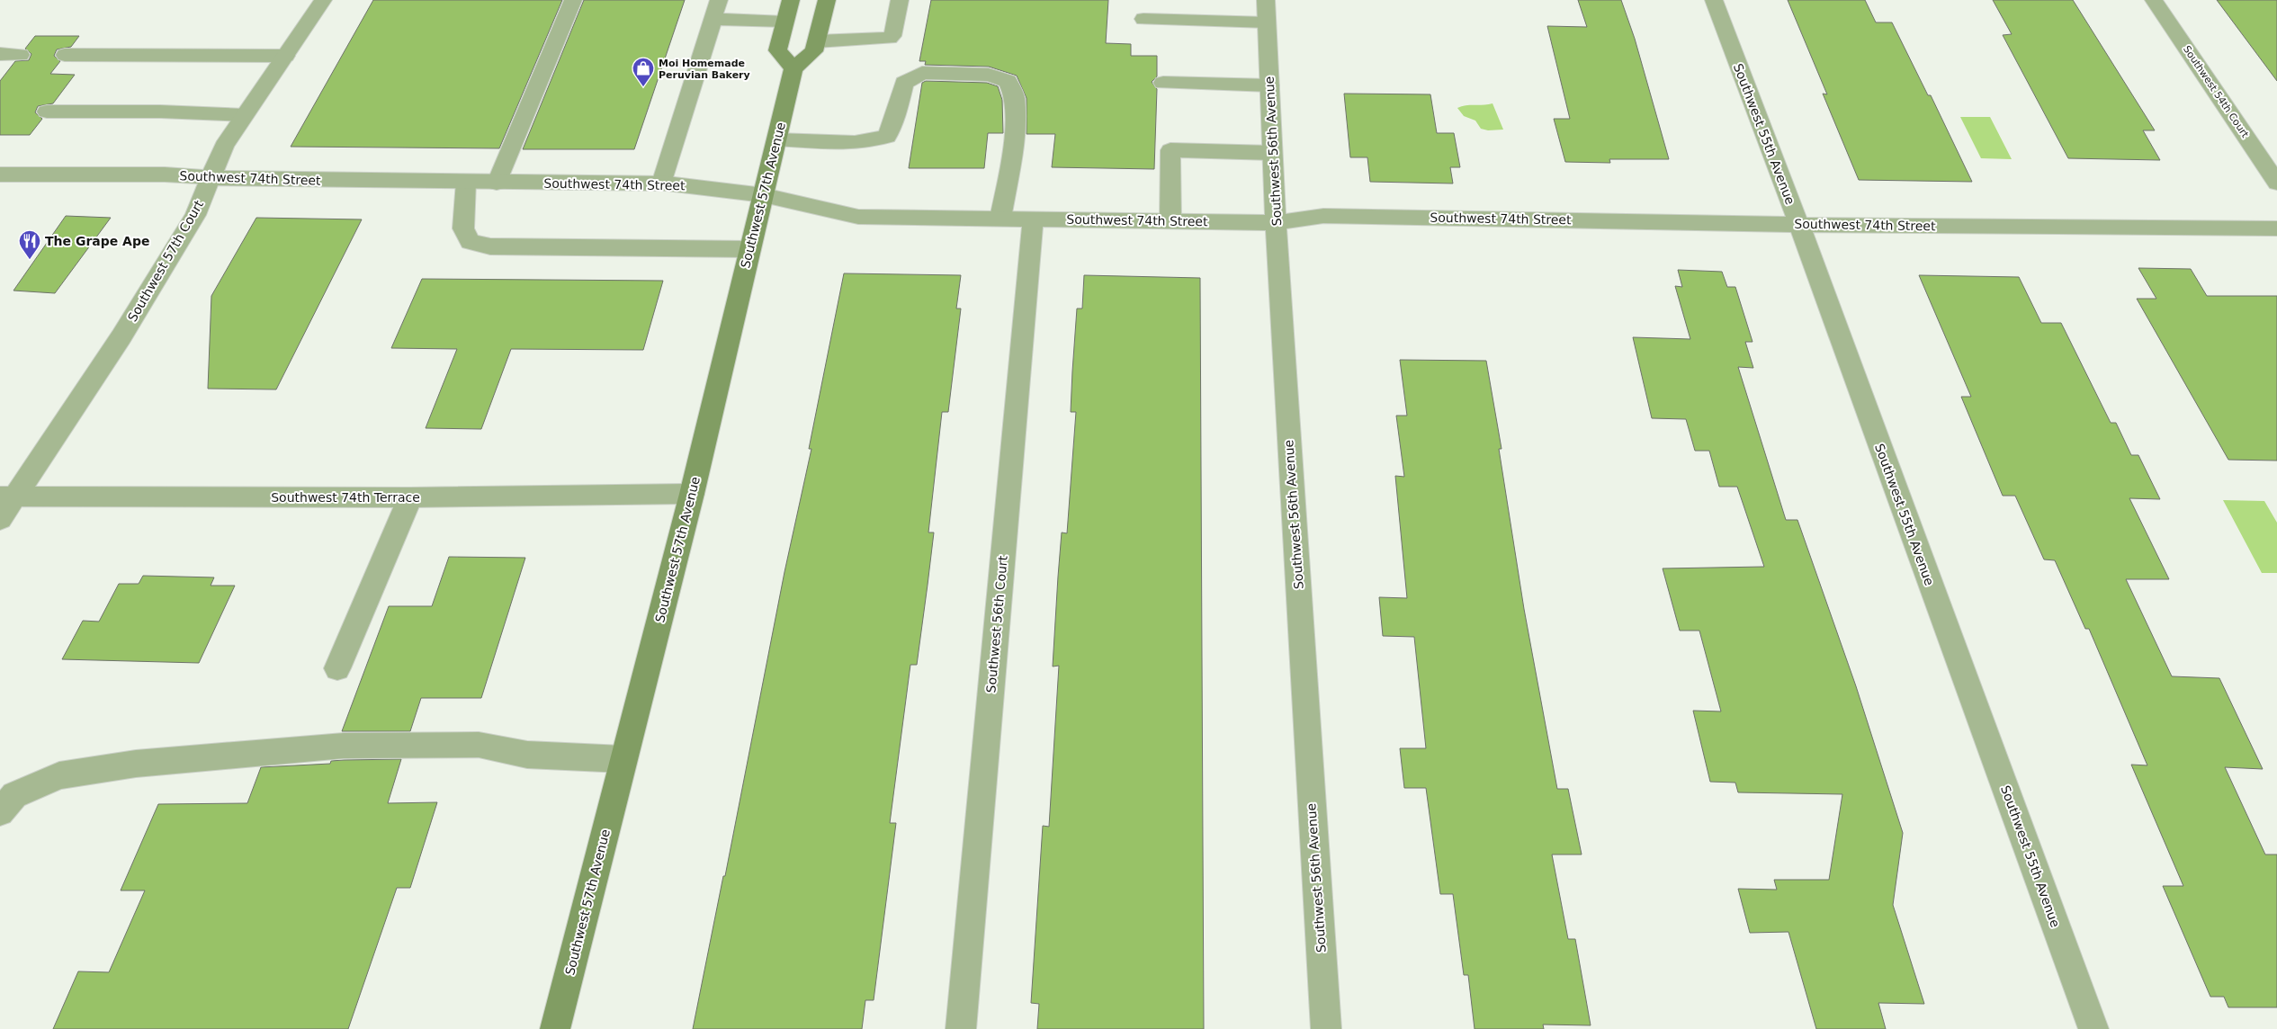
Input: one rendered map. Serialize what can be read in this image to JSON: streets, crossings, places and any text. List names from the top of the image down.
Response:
{
  "streets": {
    "main road": ["Southwest 57th Avenue"],
    "street": [
      "Southwest 54th Court",
      "Southwest 55th Avenue",
      "Southwest 56th Avenue",
      "Southwest 74th Street",
      "Southwest 57th Court",
      "Southwest 74th Terrace",
      "Southwest 56th Court"
    ]
  },
  "crossings": [
    ["Southwest 55th Avenue", "Southwest 74th Street"],
    ["Southwest 56th Avenue", "Southwest 74th Street"],
    ["Southwest 74th Street", "Southwest 57th Avenue"],
    ["Southwest 74th Street", "Southwest 57th Court"],
    ["Southwest 74th Street", "Southwest 56th Court"],
    ["Southwest 57th Avenue", "Southwest 74th Terrace"],
    ["Southwest 57th Court", "Southwest 74th Terrace"]
  ],
  "places": {
    "shop": ["Moi Homemade Peruvian Bakery"],
    "restaurant": ["The Grape Ape"]
  }
}
